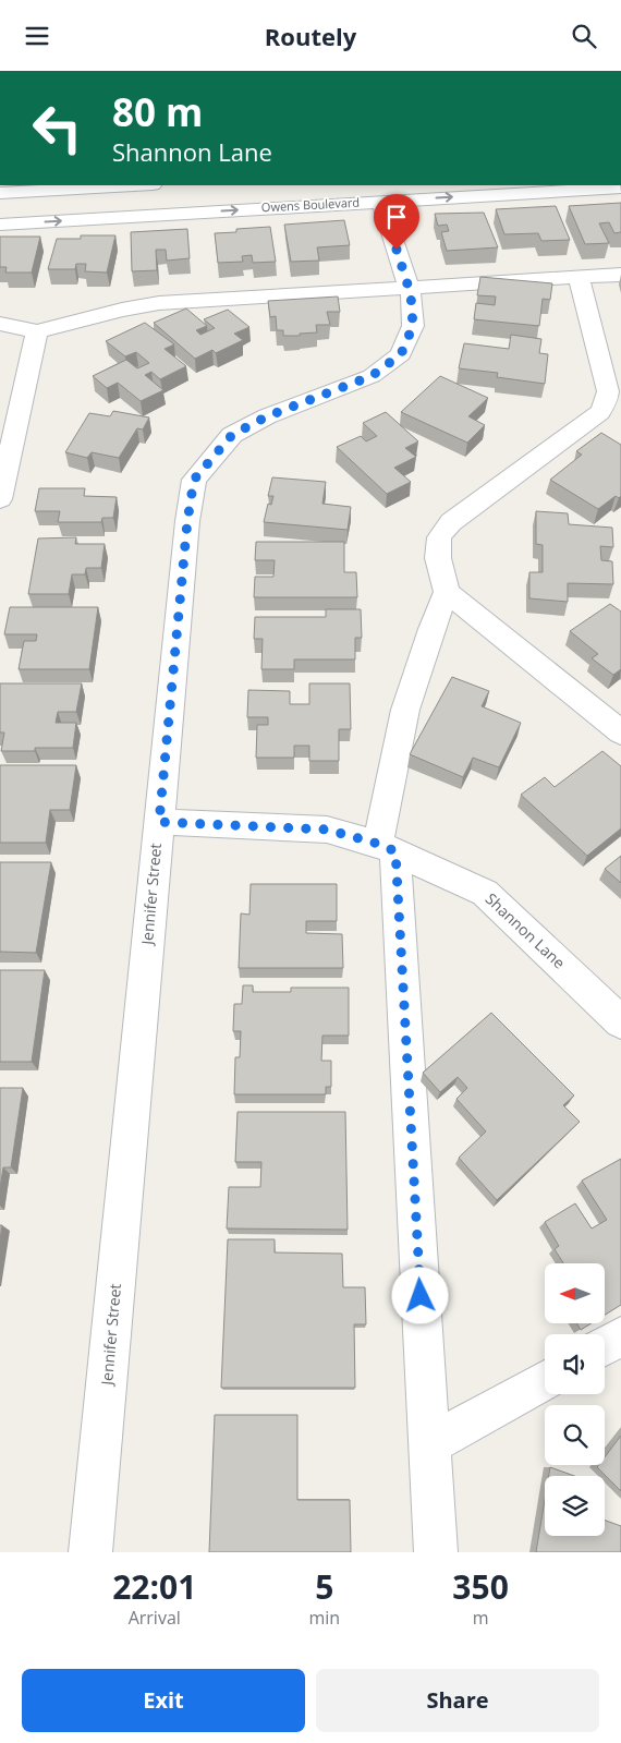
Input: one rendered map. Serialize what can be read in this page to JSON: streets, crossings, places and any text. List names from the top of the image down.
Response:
{
  "streets": {
    "street": ["Owens Boulevard", "Jennifer Street", "Shannon Lane"]
  },
  "crossings": [
    ["Owens Boulevard", "Jennifer Street"],
    ["Jennifer Street", "Shannon Lane"]
  ],
  "north": "left",
  "page": {
    "header": "Routely",
    "turn": ["80 m", "Shannon Lane"],
    "eta": [
      "22:01",
      "Arrival",
      "5",
      "min",
      "350",
      "m"
    ],
    "buttons": ["Exit", "Share"]
  }
}
